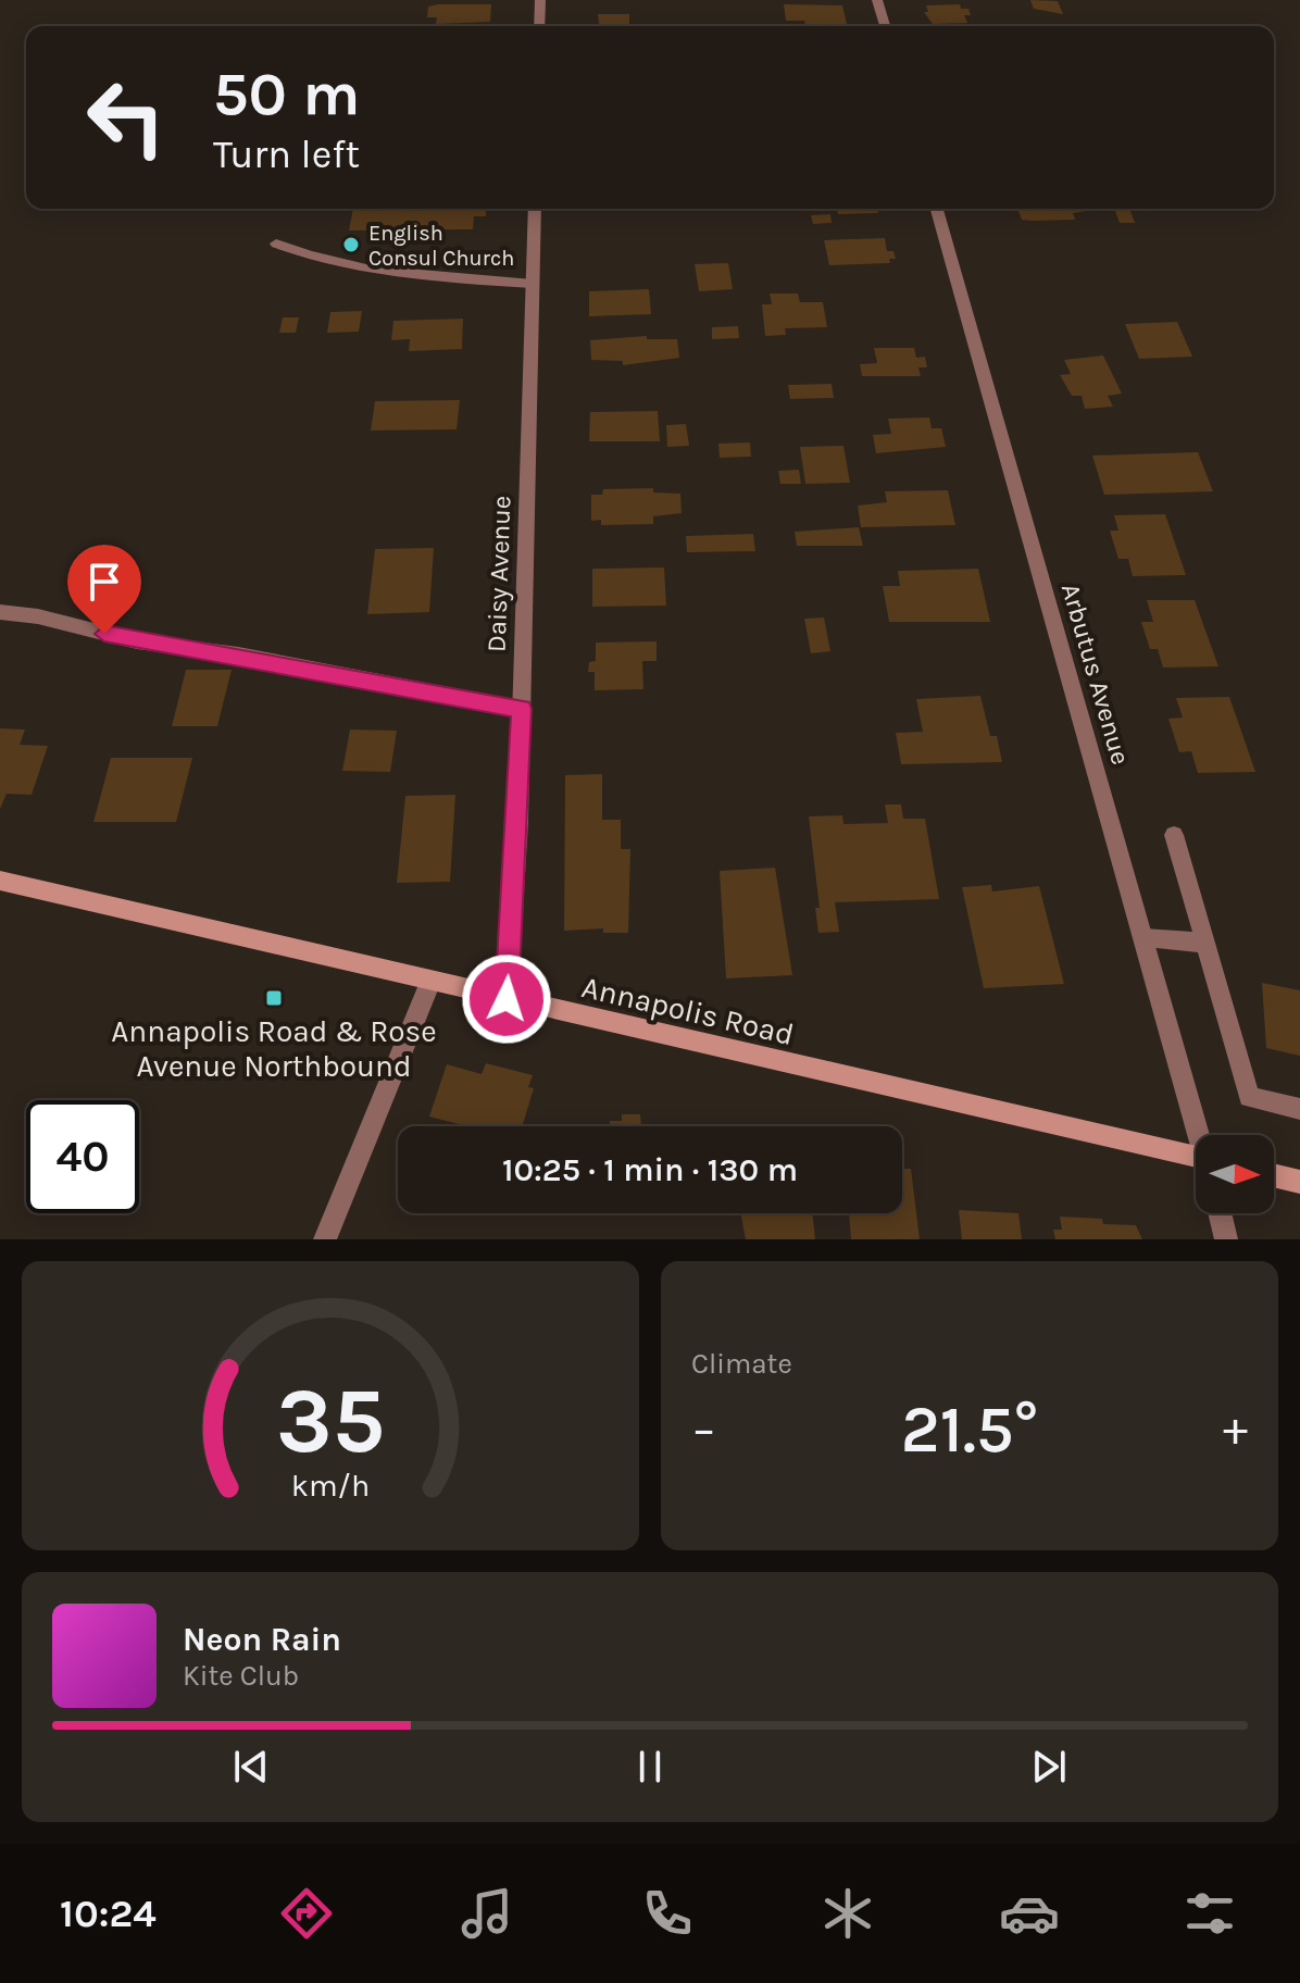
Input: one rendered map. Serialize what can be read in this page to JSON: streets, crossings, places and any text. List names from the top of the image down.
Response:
{
  "streets": {
    "main road": ["Annapolis Road"],
    "street": ["Daisy Avenue", "Arbutus Avenue"]
  },
  "crossings": [
    ["Daisy Avenue", "Annapolis Road"]
  ],
  "places": {
    "other": ["English Consul Church"],
    "transit": ["Annapolis Road & Rose Avenue Northbound"]
  },
  "north": "right",
  "page": {
    "turn": ["50 m", "Turn left"],
    "limit": "40",
    "trip": "10:25 · 1 min · 130 m",
    "tile": "Climate",
    "heat": ["−", "21.5°", "+"],
    "song": ["Neon Rain", "Kite Club"],
    "tabs": "10:24",
    "gauge": ["35", "km/h"]
  }
}
